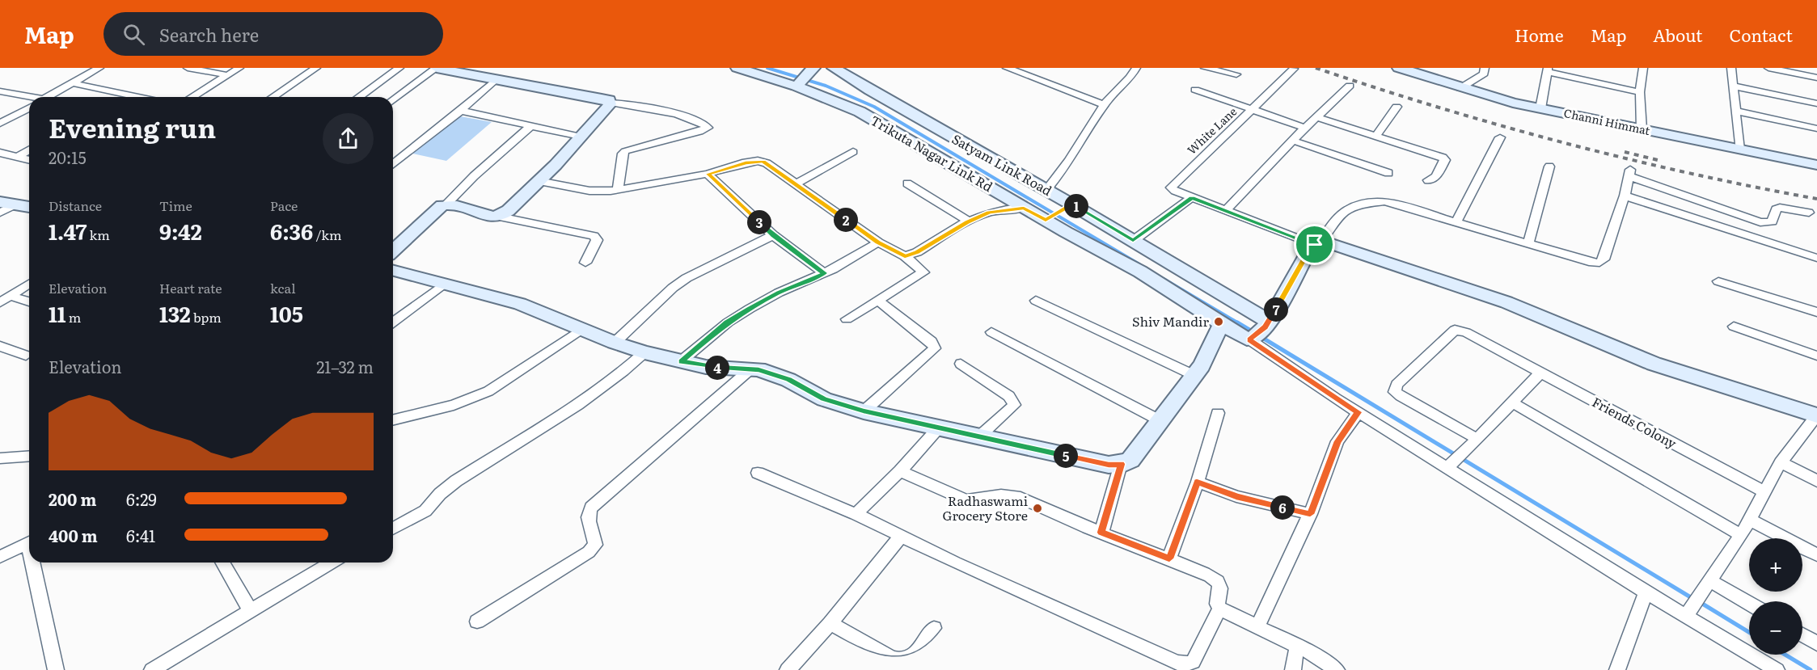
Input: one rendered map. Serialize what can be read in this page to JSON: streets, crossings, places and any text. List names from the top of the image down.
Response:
{
  "streets": {
    "street": [
      "Channi Himmat",
      "White Lane",
      "Trikuta Nagar Link Rd",
      "Satyam Link Road",
      "Friends Colony"
    ]
  },
  "crossings": [
    ["Trikuta Nagar Link Rd", "Satyam Link Road"]
  ],
  "places": ["Shiv Mandir", "Radhaswami Grocery Store"],
  "page": {
    "header": "Map",
    "search": "Search here",
    "nav": [
      "Home",
      "Map",
      "About",
      "Contact"
    ],
    "heading": ["Evening run", "20:15"],
    "stats": [
      ["Distance", "1.47 km"],
      ["Time", "9:42"],
      ["Pace", "6:36 /km"],
      ["Elevation", "11 m"],
      ["Heart rate", "132 bpm"],
      ["kcal", "105"]
    ],
    "pins": [
      "1",
      "2",
      "3",
      "7",
      "4",
      "5",
      "6"
    ],
    "chart": ["Elevation", "21–32 m"],
    "list": [
      {
        "name": "200 m",
        "note": "6:29"
      },
      {
        "name": "400 m",
        "note": "6:41"
      }
    ],
    "map_buttons": ["+", "−"]
  }
}
